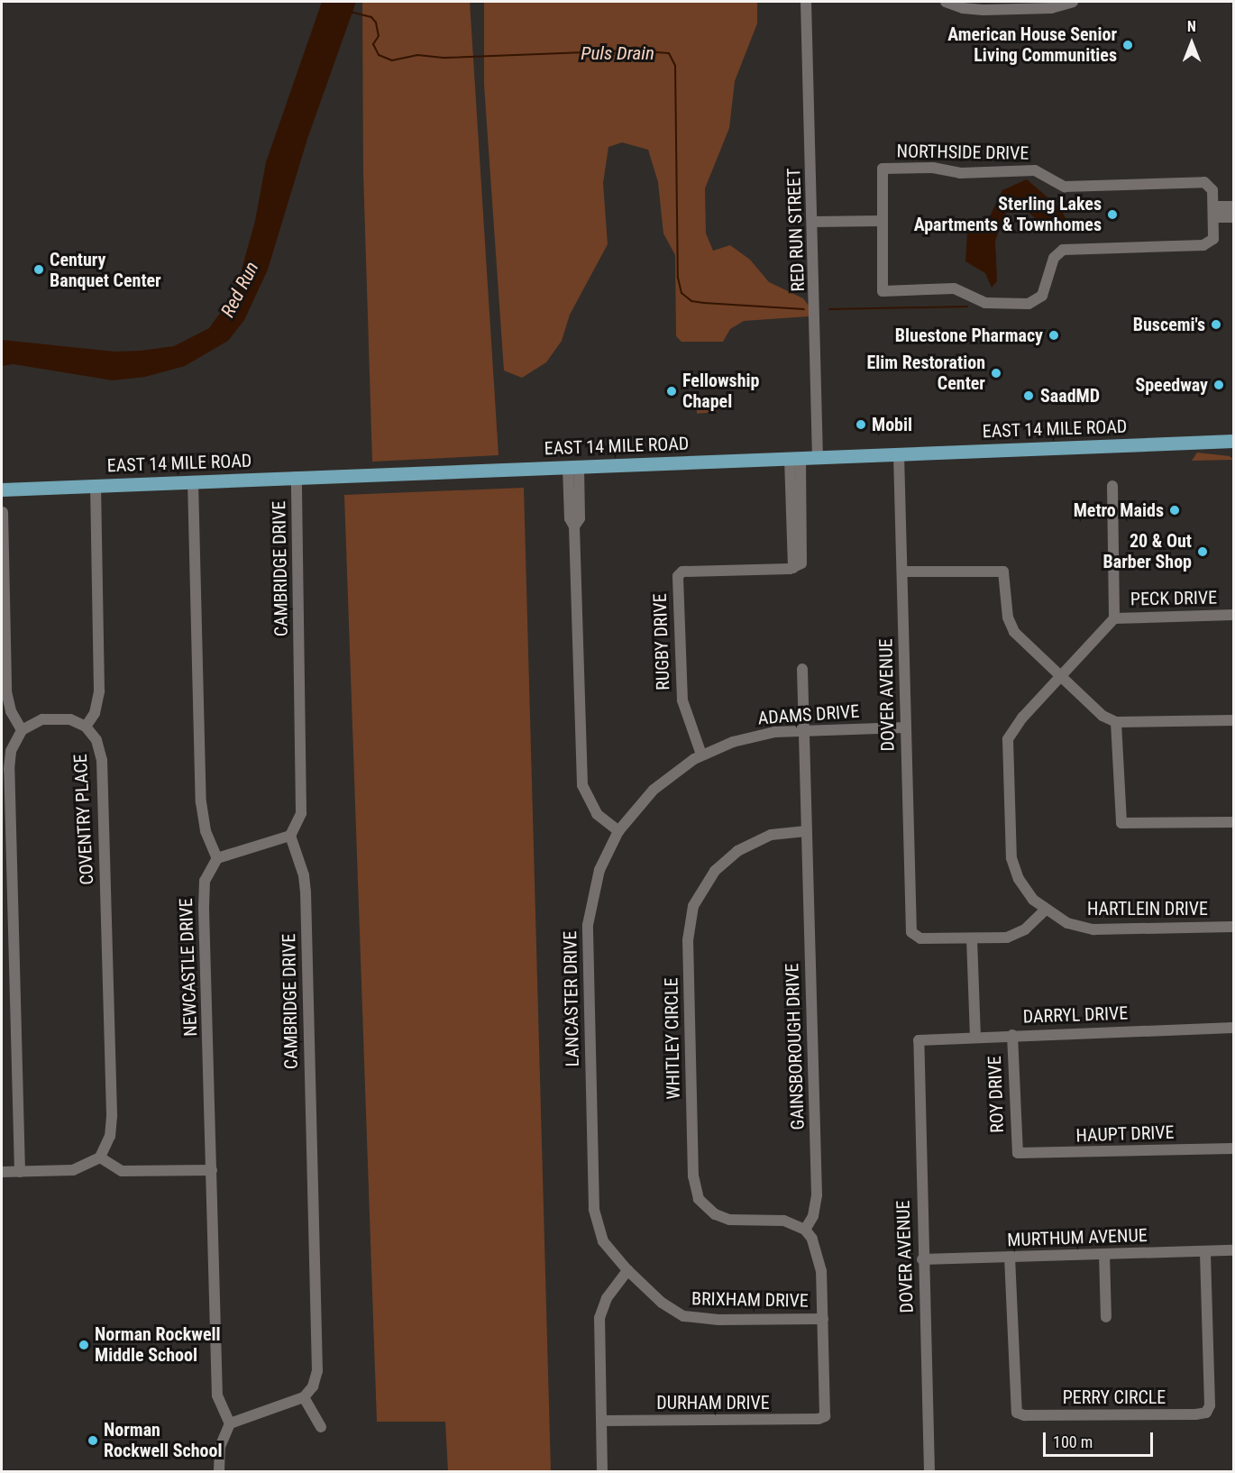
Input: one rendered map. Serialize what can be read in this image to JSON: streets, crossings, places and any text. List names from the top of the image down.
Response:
{
  "streets": {
    "main road": ["EAST 14 MILE ROAD"],
    "street": [
      "NORTHSIDE DRIVE",
      "RED RUN STREET",
      "CAMBRIDGE DRIVE",
      "PECK DRIVE",
      "RUGBY DRIVE",
      "DOVER AVENUE",
      "ADAMS DRIVE",
      "COVENTRY PLACE",
      "HARTLEIN DRIVE",
      "NEWCASTLE DRIVE",
      "LANCASTER DRIVE",
      "DARRYL DRIVE",
      "WHITLEY CIRCLE",
      "GAINSBOROUGH DRIVE",
      "ROY DRIVE",
      "HAUPT DRIVE",
      "MURTHUM AVENUE",
      "BRIXHAM DRIVE",
      "PERRY CIRCLE",
      "DURHAM DRIVE"
    ]
  },
  "crossings": [
    ["RED RUN STREET", "EAST 14 MILE ROAD"],
    ["EAST 14 MILE ROAD", "CAMBRIDGE DRIVE"],
    ["EAST 14 MILE ROAD", "RUGBY DRIVE"],
    ["EAST 14 MILE ROAD", "DOVER AVENUE"],
    ["PECK DRIVE", "HARTLEIN DRIVE"],
    ["RUGBY DRIVE", "ADAMS DRIVE"],
    ["DOVER AVENUE", "ADAMS DRIVE"],
    ["DOVER AVENUE", "DARRYL DRIVE"],
    ["DOVER AVENUE", "MURTHUM AVENUE"],
    ["ADAMS DRIVE", "LANCASTER DRIVE"],
    ["ADAMS DRIVE", "GAINSBOROUGH DRIVE"],
    ["LANCASTER DRIVE", "BRIXHAM DRIVE"],
    ["DARRYL DRIVE", "ROY DRIVE"],
    ["WHITLEY CIRCLE", "GAINSBOROUGH DRIVE"],
    ["ROY DRIVE", "HAUPT DRIVE"],
    ["MURTHUM AVENUE", "PERRY CIRCLE"],
    ["BRIXHAM DRIVE", "DURHAM DRIVE"]
  ],
  "water": ["Puls Drain", "Red Run"],
  "places": [
    "American House Senior Living Communities",
    "Sterling Lakes Apartments & Townhomes",
    "Century Banquet Center",
    "Buscemi's",
    "Bluestone Pharmacy",
    "Elim Restoration Center",
    "Speedway",
    "Fellowship Chapel",
    "SaadMD",
    "Mobil",
    "Metro Maids",
    "20 & Out Barber Shop",
    "Norman Rockwell Middle School",
    "Norman Rockwell School"
  ],
  "scale_bar": "100 m",
  "north": "top"
}
